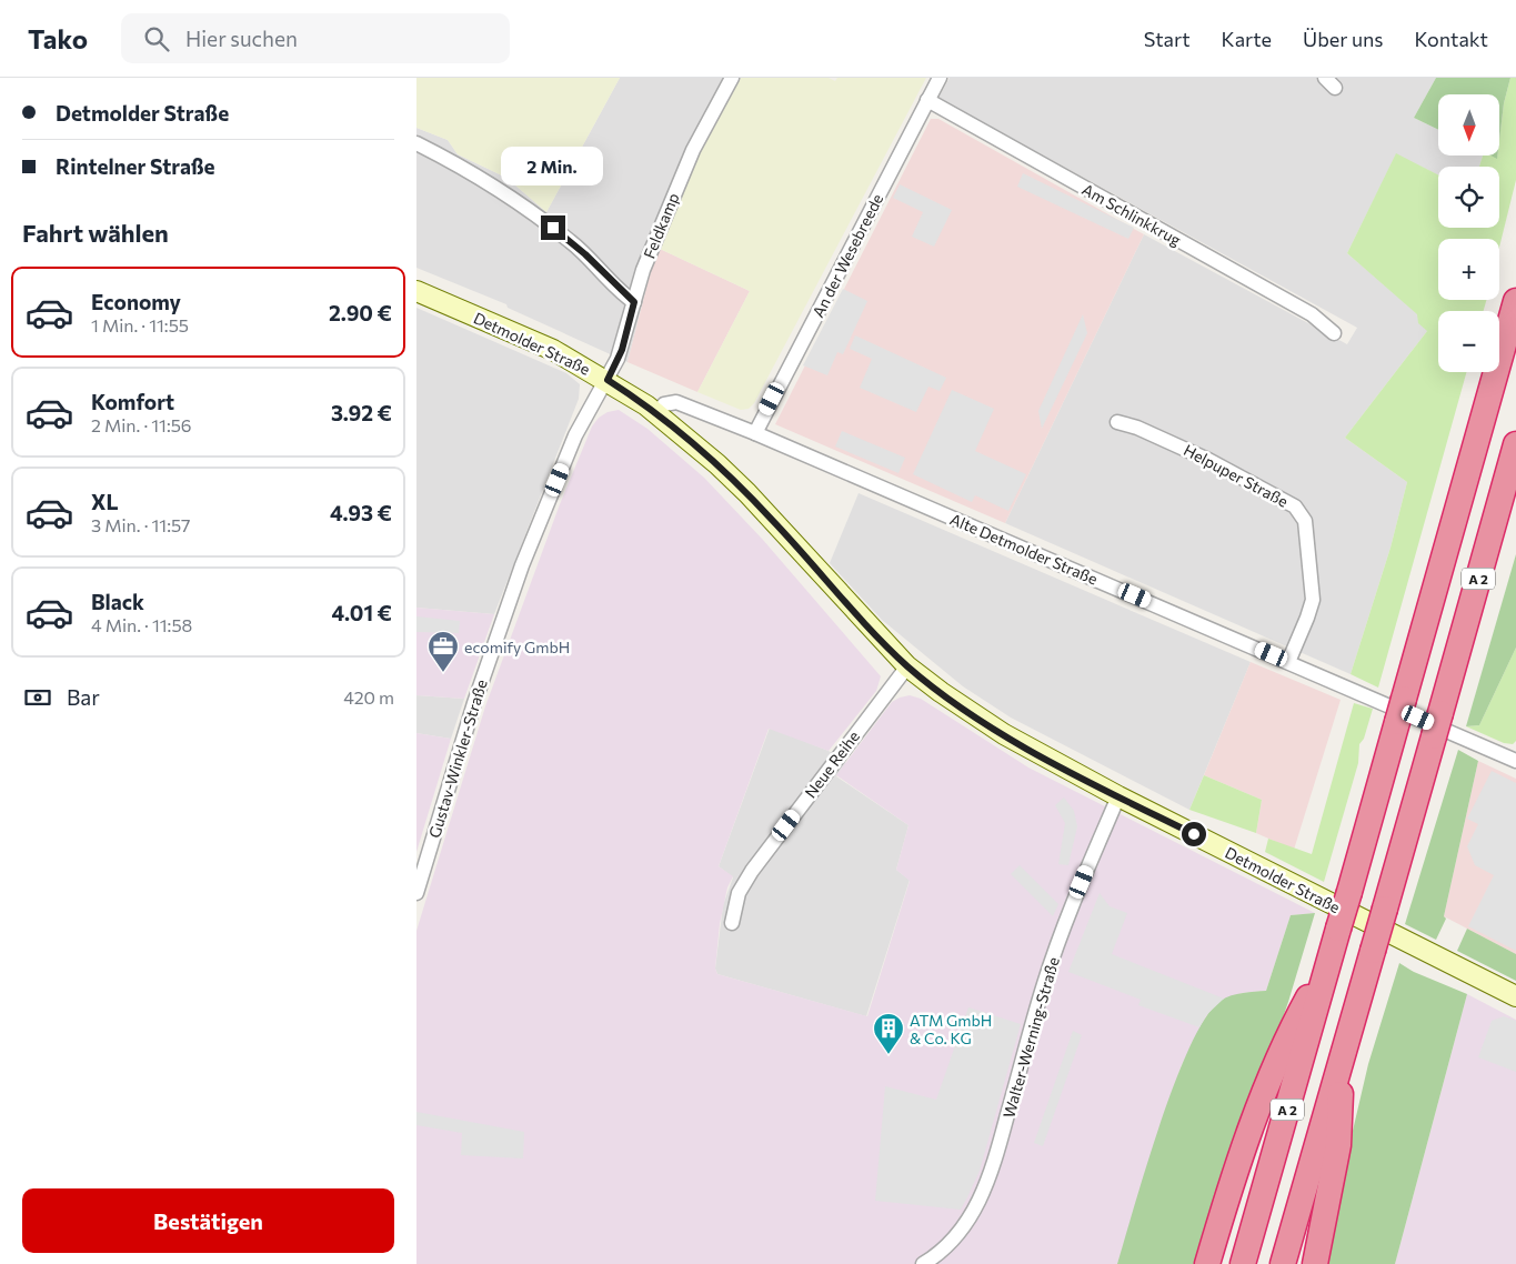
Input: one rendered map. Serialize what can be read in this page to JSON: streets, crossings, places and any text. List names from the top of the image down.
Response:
{
  "streets": {
    "highway": ["A 2"],
    "street": [
      "Am Schlinkkrug",
      "Feldkamp",
      "An der Wesebreede",
      "Detmolder Straße",
      "Helpuper Straße",
      "Alte Detmolder Straße",
      "Gustav-Winkler-Straße",
      "Neue Reihe",
      "Walter-Werning-Straße"
    ]
  },
  "crossings": [
    ["Am Schlinkkrug", "An der Wesebreede"],
    ["Feldkamp", "Detmolder Straße"],
    ["Feldkamp", "Gustav-Winkler-Straße"],
    ["An der Wesebreede", "Alte Detmolder Straße"],
    ["Detmolder Straße", "Alte Detmolder Straße"],
    ["Detmolder Straße", "Gustav-Winkler-Straße"],
    ["Detmolder Straße", "Neue Reihe"],
    ["Detmolder Straße", "Walter-Werning-Straße"],
    ["Helpuper Straße", "Alte Detmolder Straße"]
  ],
  "places": {
    "office": ["ecomify GmbH"],
    "building": ["ATM GmbH & Co. KG"]
  },
  "north": "bottom",
  "page": {
    "header": "Tako",
    "search": "Hier suchen",
    "nav": [
      "Start",
      "Karte",
      "Über uns",
      "Kontakt"
    ],
    "banner": ["Detmolder Straße", "Rintelner Straße"],
    "map_buttons": ["+", "−"],
    "bubble": "2 Min.",
    "heading": "Fahrt wählen",
    "list": [
      {
        "name": "Economy",
        "note": "1 Min. · 11:55",
        "value": "2.90 €"
      },
      {
        "name": "Komfort",
        "note": "2 Min. · 11:56",
        "value": "3.92 €"
      },
      {
        "name": "XL",
        "note": "3 Min. · 11:57",
        "value": "4.93 €"
      },
      {
        "name": "Black",
        "note": "4 Min. · 11:58",
        "value": "4.01 €"
      }
    ],
    "pay": ["Bar", "420 m"],
    "buttons": "Bestätigen"
  }
}
